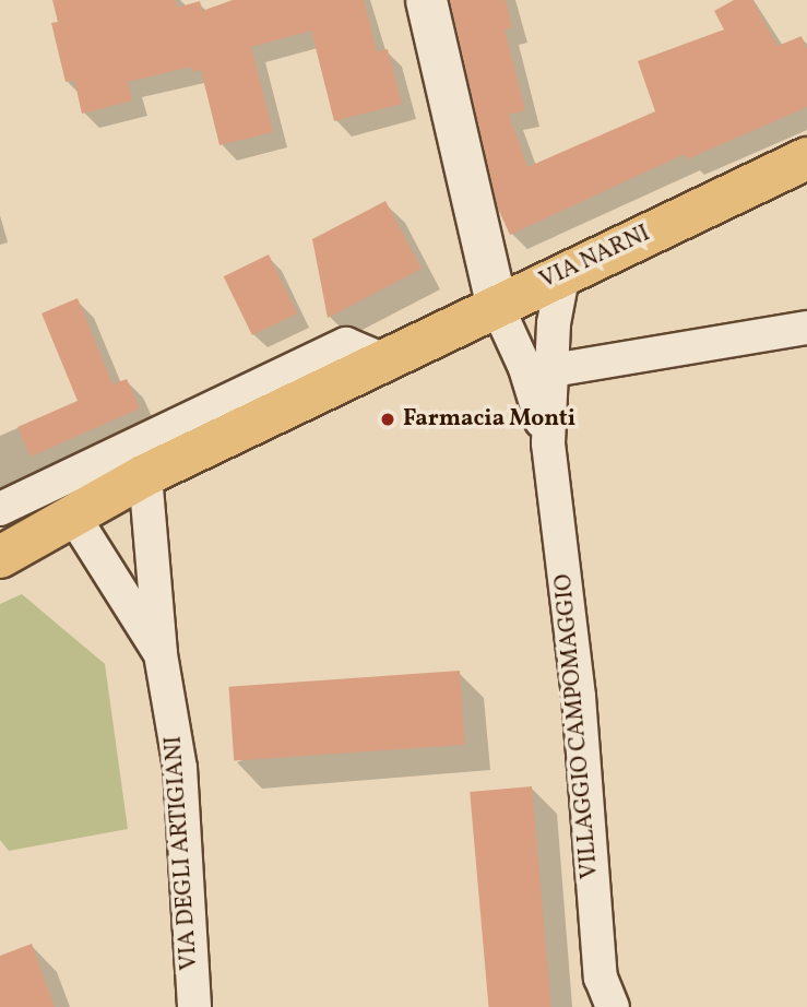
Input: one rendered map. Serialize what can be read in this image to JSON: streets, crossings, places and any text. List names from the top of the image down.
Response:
{
  "streets": {
    "main road": ["VIA NARNI"],
    "street": ["VILLAGGIO CAMPOMAGGIO", "VIA DEGLI ARTIGIANI"]
  },
  "crossings": [
    ["VIA NARNI", "VILLAGGIO CAMPOMAGGIO"],
    ["VIA NARNI", "VIA DEGLI ARTIGIANI"]
  ],
  "places": ["Farmacia Monti"]
}
